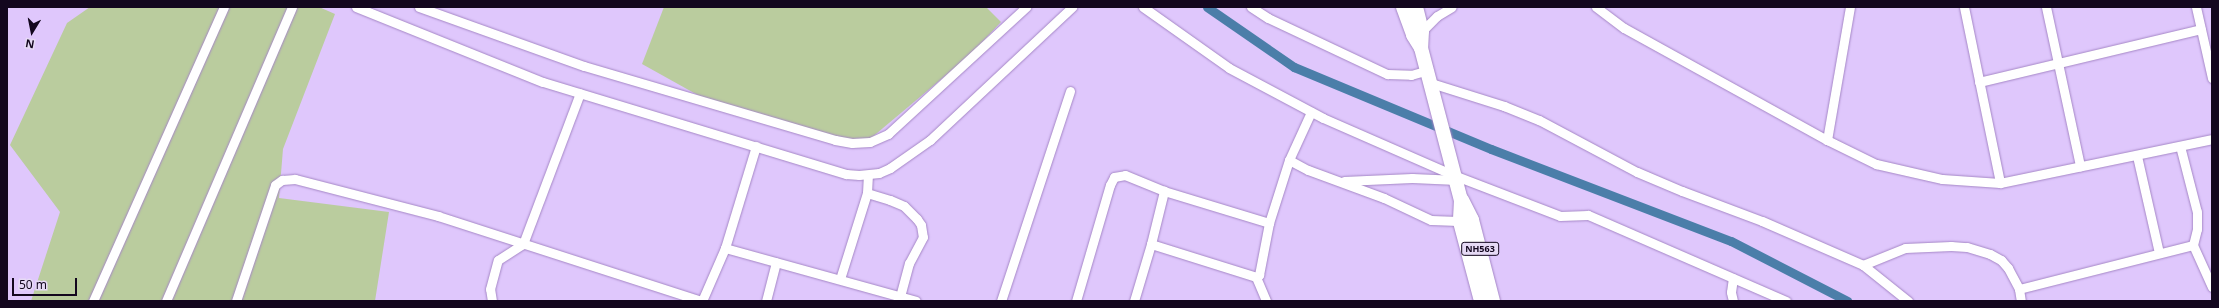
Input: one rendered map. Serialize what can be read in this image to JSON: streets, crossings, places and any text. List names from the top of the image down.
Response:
{
  "streets": {
    "highway": ["NH563"]
  },
  "scale_bar": "50 m",
  "north": "bottom"
}
